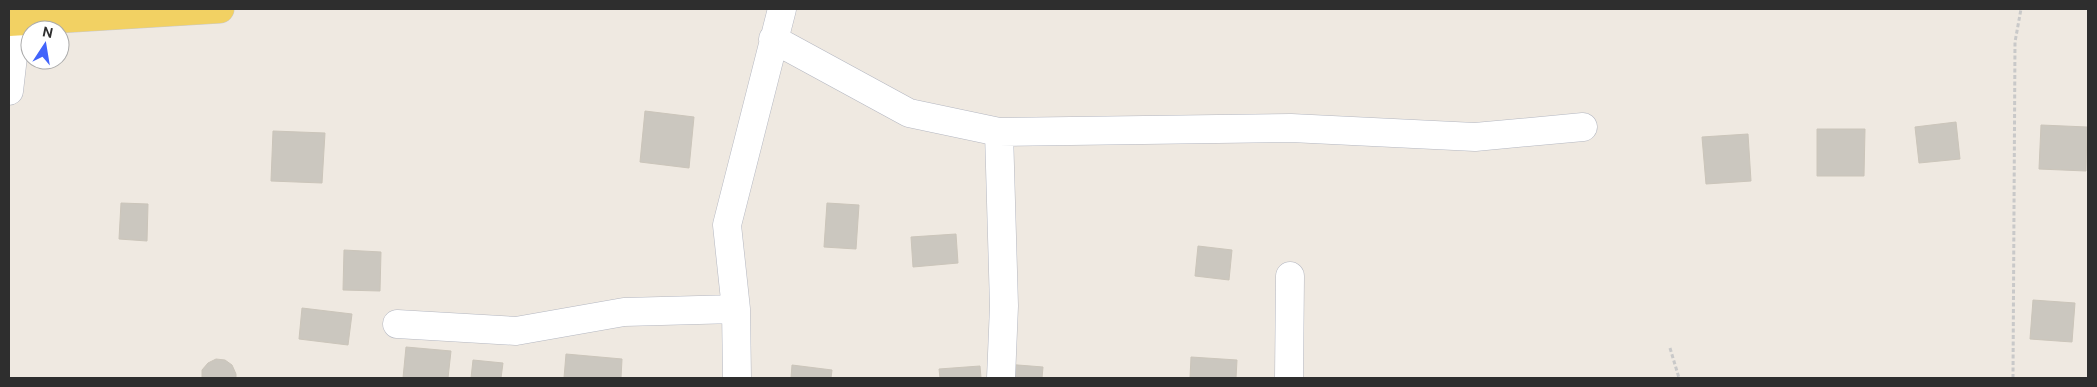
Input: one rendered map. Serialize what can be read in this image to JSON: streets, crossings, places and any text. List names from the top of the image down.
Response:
{
  "north": "top"
}
